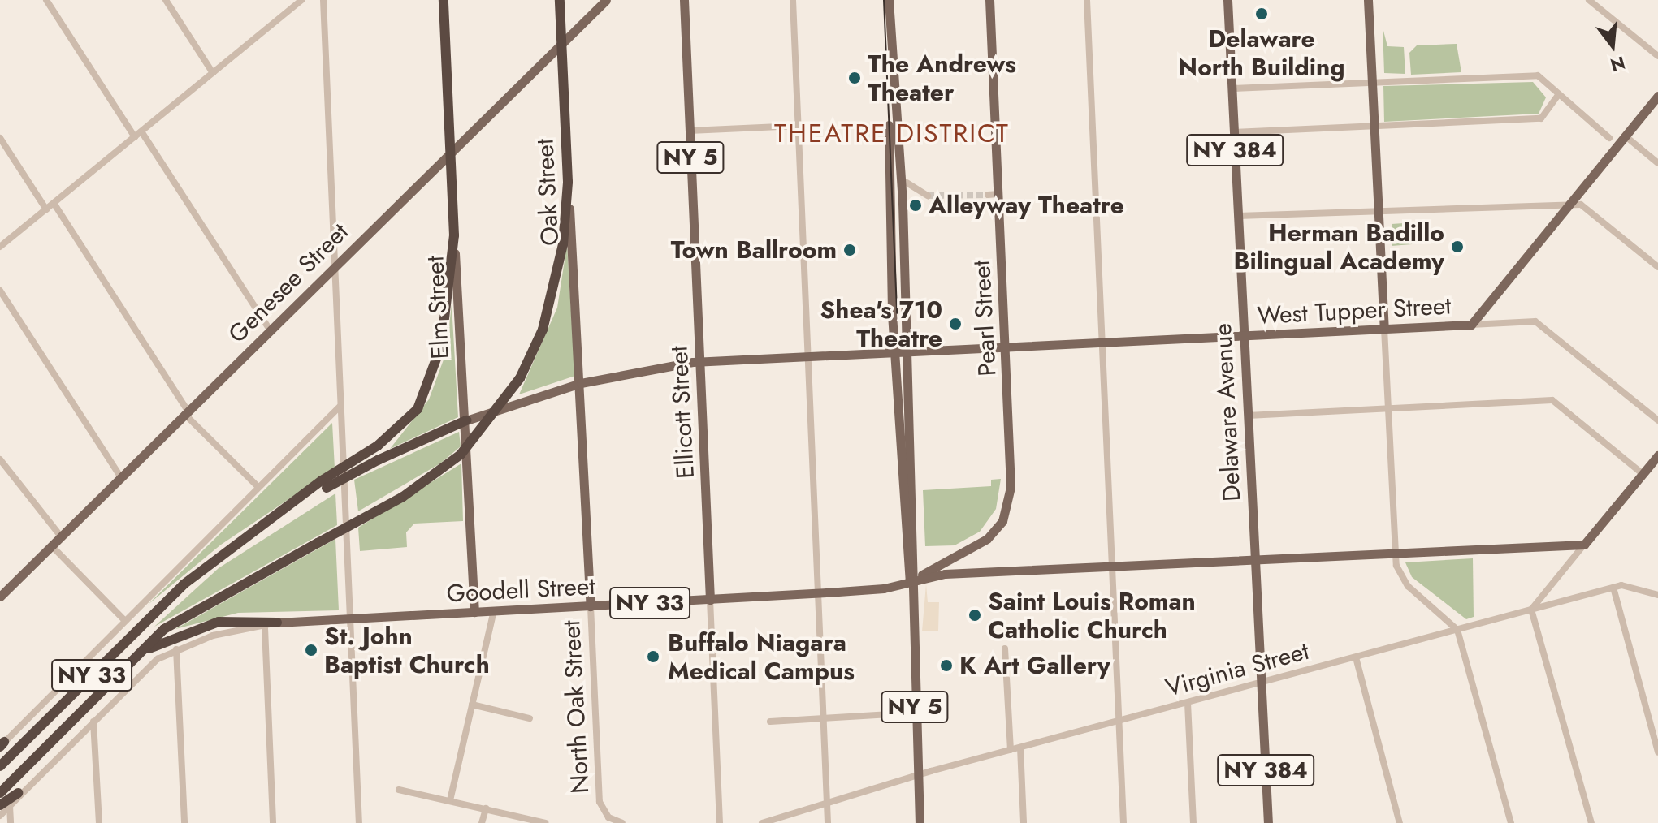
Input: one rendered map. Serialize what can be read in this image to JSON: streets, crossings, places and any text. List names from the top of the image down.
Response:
{
  "streets": {
    "highway": ["Oak Street", "Elm Street", "NY 33"],
    "main road": [
      "NY 384",
      "NY 5",
      "Genesee Street",
      "West Tupper Street",
      "Pearl Street",
      "Ellicott Street",
      "Delaware Avenue",
      "Goodell Street",
      "North Oak Street"
    ],
    "street": ["Virginia Street"]
  },
  "crossings": [
    ["NY 5", "Pearl Street"],
    ["NY 5", "Goodell Street"],
    ["NY 5", "Virginia Street"],
    ["Oak Street", "Genesee Street"],
    ["Oak Street", "NY 33"],
    ["Oak Street", "North Oak Street"],
    ["Genesee Street", "Elm Street"],
    ["Elm Street", "Goodell Street"],
    ["Elm Street", "NY 33"],
    ["West Tupper Street", "Pearl Street"],
    ["West Tupper Street", "Ellicott Street"],
    ["West Tupper Street", "Delaware Avenue"],
    ["West Tupper Street", "NY 33"],
    ["Pearl Street", "Goodell Street"],
    ["Ellicott Street", "Goodell Street"],
    ["Ellicott Street", "NY 33"],
    ["Delaware Avenue", "Goodell Street"],
    ["Delaware Avenue", "Virginia Street"],
    ["Goodell Street", "NY 33"],
    ["Goodell Street", "North Oak Street"],
    ["NY 33", "North Oak Street"]
  ],
  "districts": ["THEATRE DISTRICT"],
  "places": [
    "Delaware North Building",
    "The Andrews Theater",
    "Alleyway Theatre",
    "Herman Badillo Bilingual Academy",
    "Town Ballroom",
    "Shea's 710 Theatre",
    "Saint Louis Roman Catholic Church",
    "St. John Baptist Church",
    "Buffalo Niagara Medical Campus",
    "K Art Gallery"
  ],
  "north": "bottom"
}
